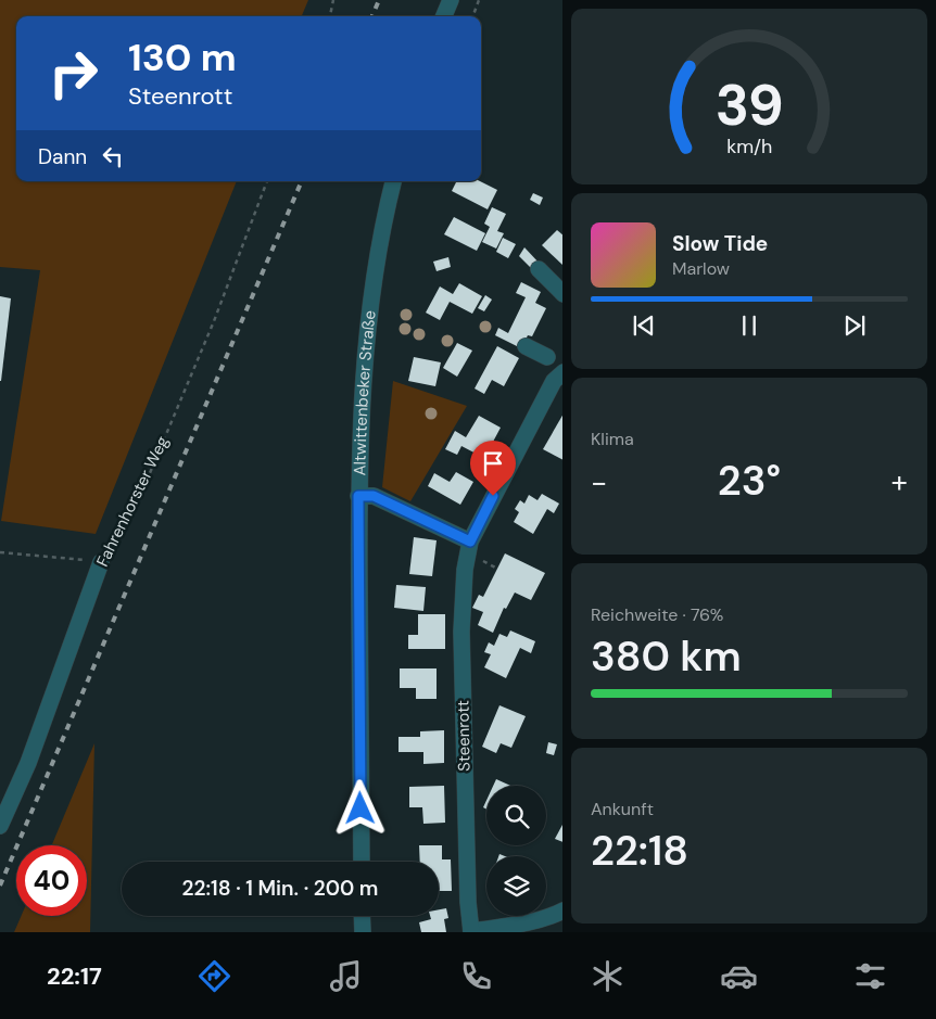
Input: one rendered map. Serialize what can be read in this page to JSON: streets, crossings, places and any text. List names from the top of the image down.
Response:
{
  "streets": {
    "street": ["Altwittenbeker Straße", "Fahrenhorster Weg", "Steenrott"]
  },
  "page": {
    "turn": ["130 m", "Steenrott"],
    "then": "Dann",
    "song": ["Slow Tide", "Marlow"],
    "tile": [
      "Klima",
      ["Reichweite · 76%", "380 km"],
      ["Ankunft", "22:18"]
    ],
    "heat": ["−", "23°", "+"],
    "limit": "40",
    "trip": "22:18 · 1 Min. · 200 m",
    "tabs": "22:17",
    "gauge": ["39", "km/h"]
  }
}
